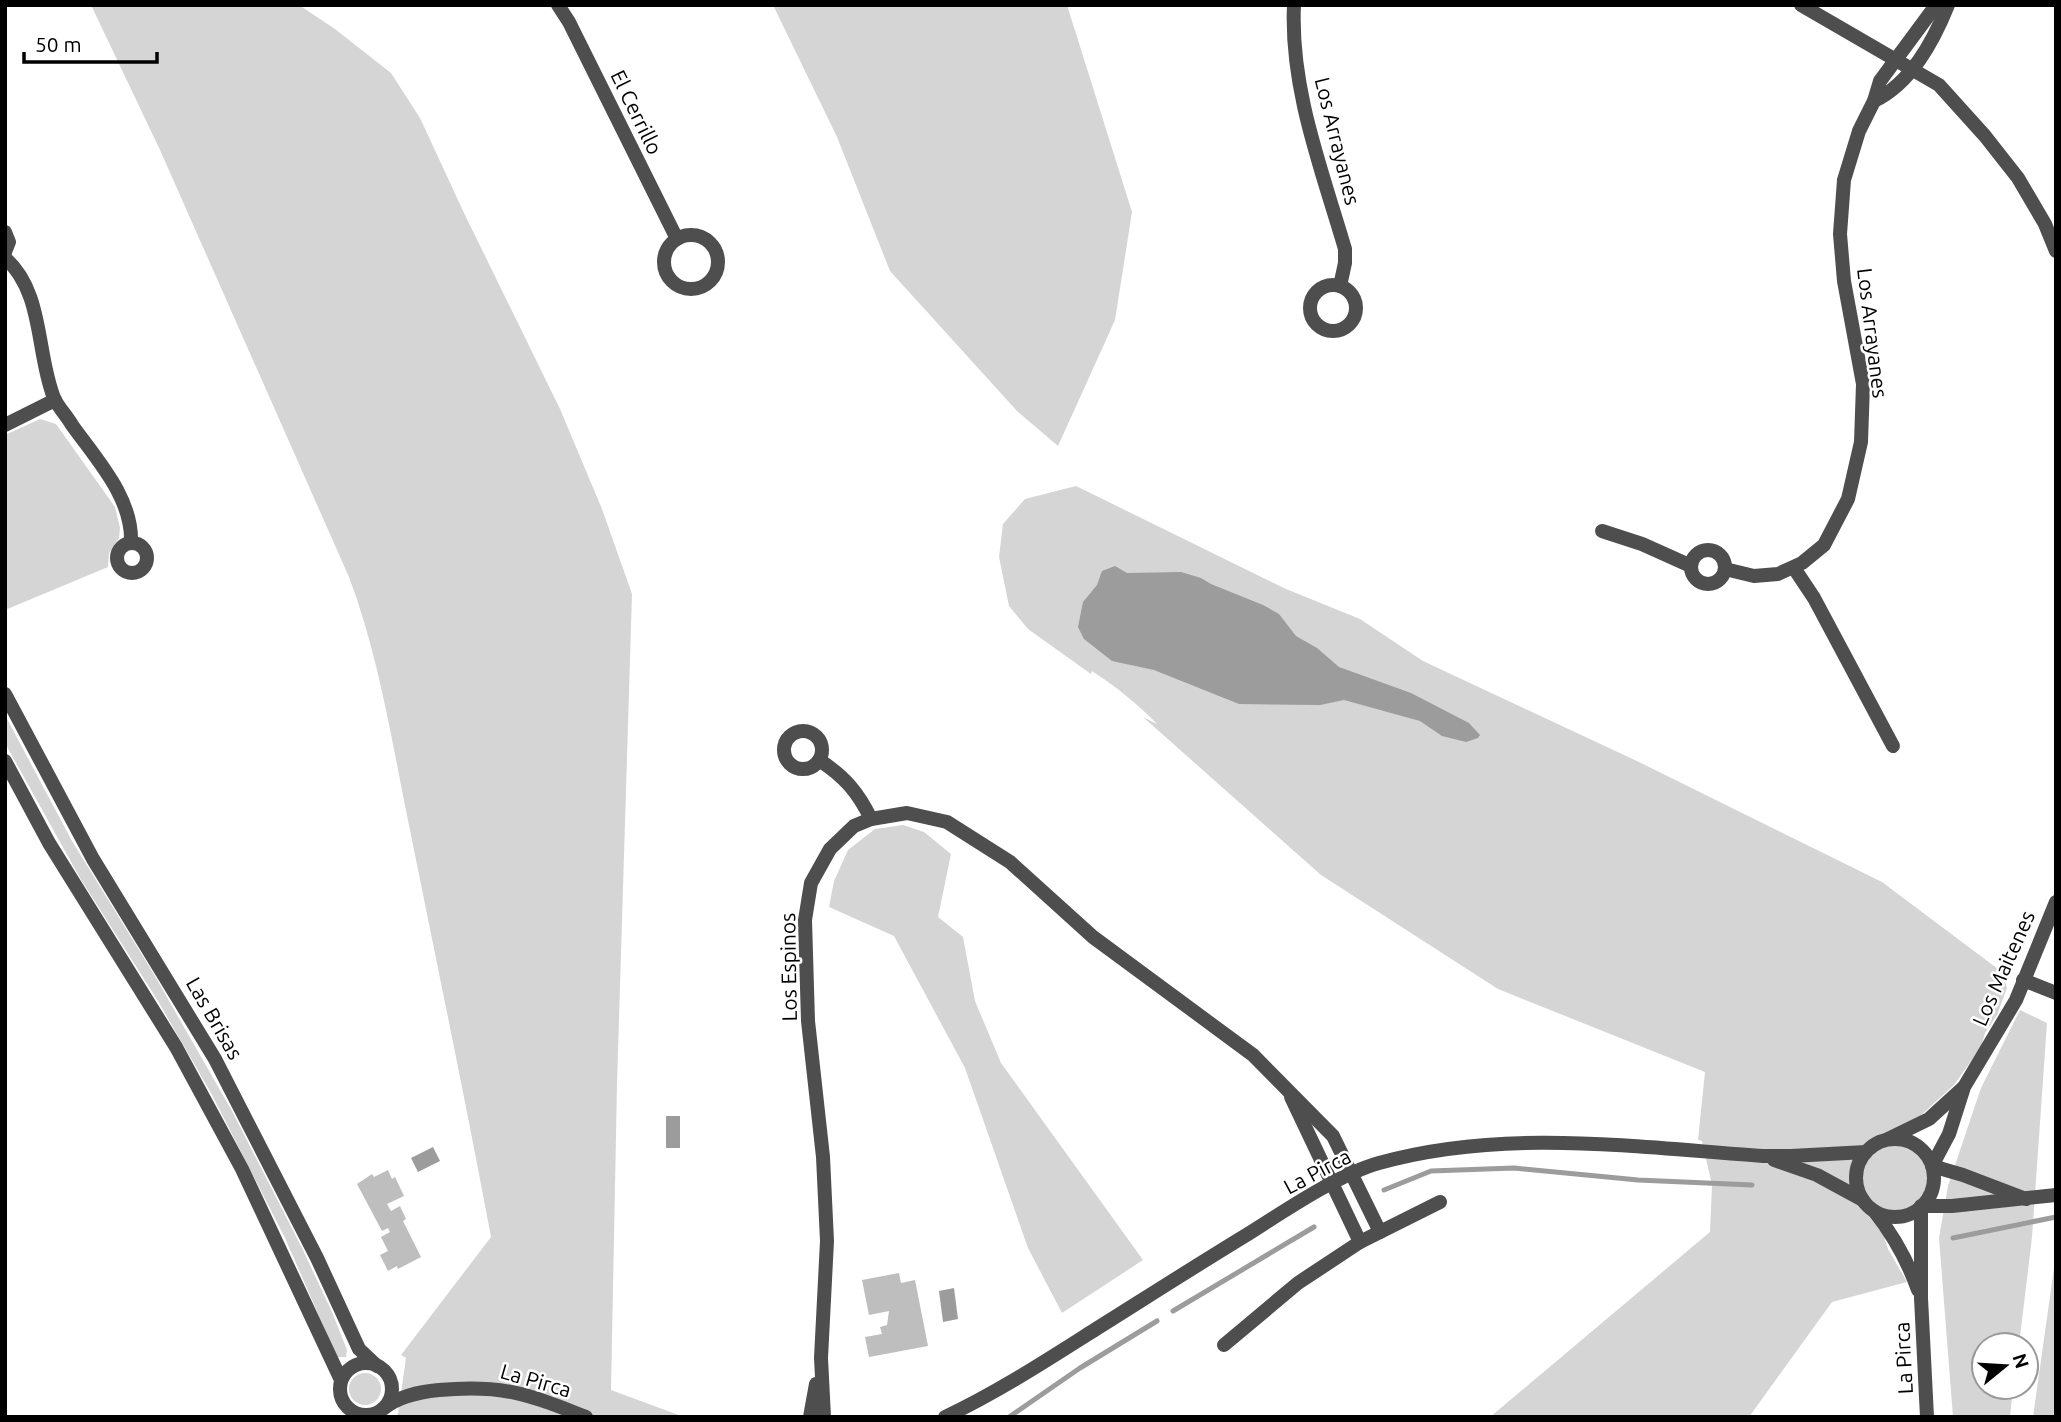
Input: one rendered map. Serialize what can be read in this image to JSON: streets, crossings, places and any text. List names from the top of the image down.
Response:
{
  "streets": {
    "street": [
      "El Cerrillo",
      "Los Arrayanes",
      "Los Espinos",
      "Los Maitenes",
      "Las Brisas",
      "La Pirca"
    ]
  },
  "crossings": [
    ["Los Espinos", "La Pirca"],
    ["Los Maitenes", "La Pirca"],
    ["Las Brisas", "La Pirca"]
  ],
  "scale_bar": "50 m",
  "north": "right"
}
